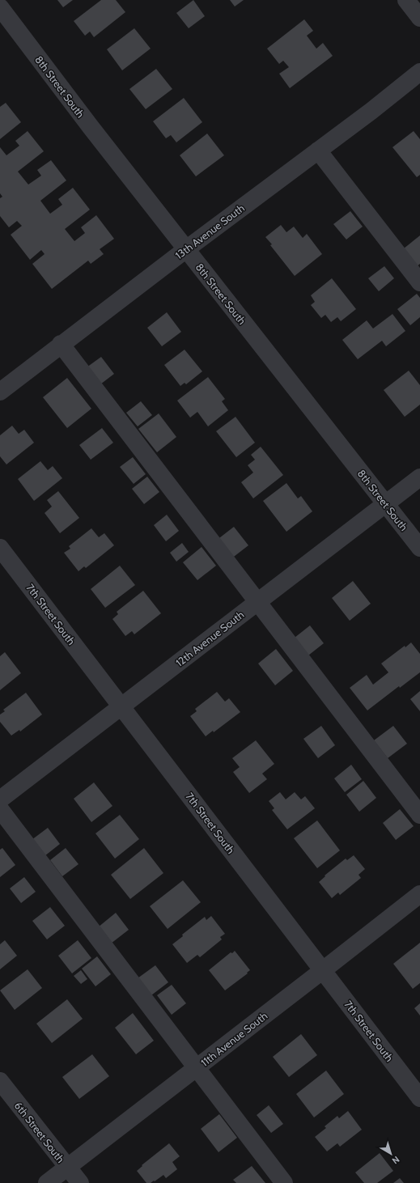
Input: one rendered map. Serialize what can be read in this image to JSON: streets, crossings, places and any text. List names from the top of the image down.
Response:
{
  "streets": {
    "street": [
      "8th Street South",
      "13th Avenue South",
      "7th Street South",
      "12th Avenue South",
      "11th Avenue South",
      "6th Street South"
    ]
  },
  "crossings": [
    ["8th Street South", "13th Avenue South"],
    ["8th Street South", "12th Avenue South"],
    ["7th Street South", "12th Avenue South"],
    ["7th Street South", "11th Avenue South"],
    ["11th Avenue South", "6th Street South"]
  ],
  "north": "bottom right"
}
